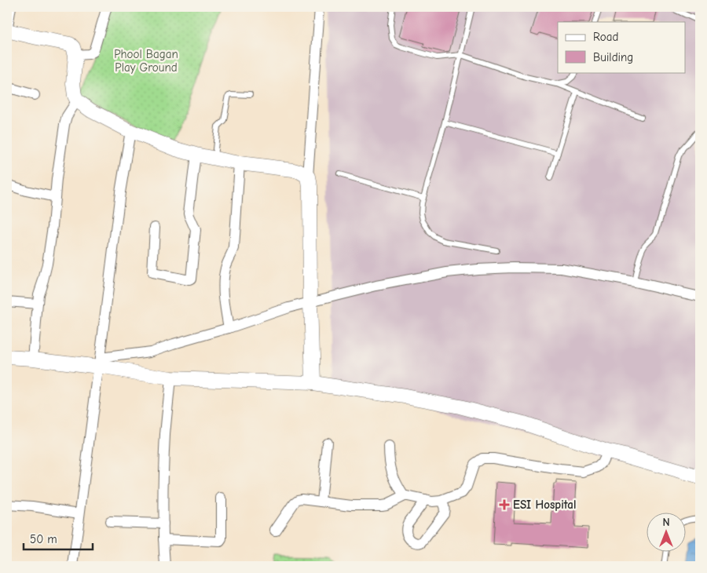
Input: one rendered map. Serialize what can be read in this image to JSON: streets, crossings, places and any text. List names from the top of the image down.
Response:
{
  "parks": ["Phool Bagan Play Ground"],
  "places": {
    "health": ["ESI Hospital"]
  },
  "legend": ["Road", "Building"],
  "scale_bar": "50 m",
  "north": "top"
}
